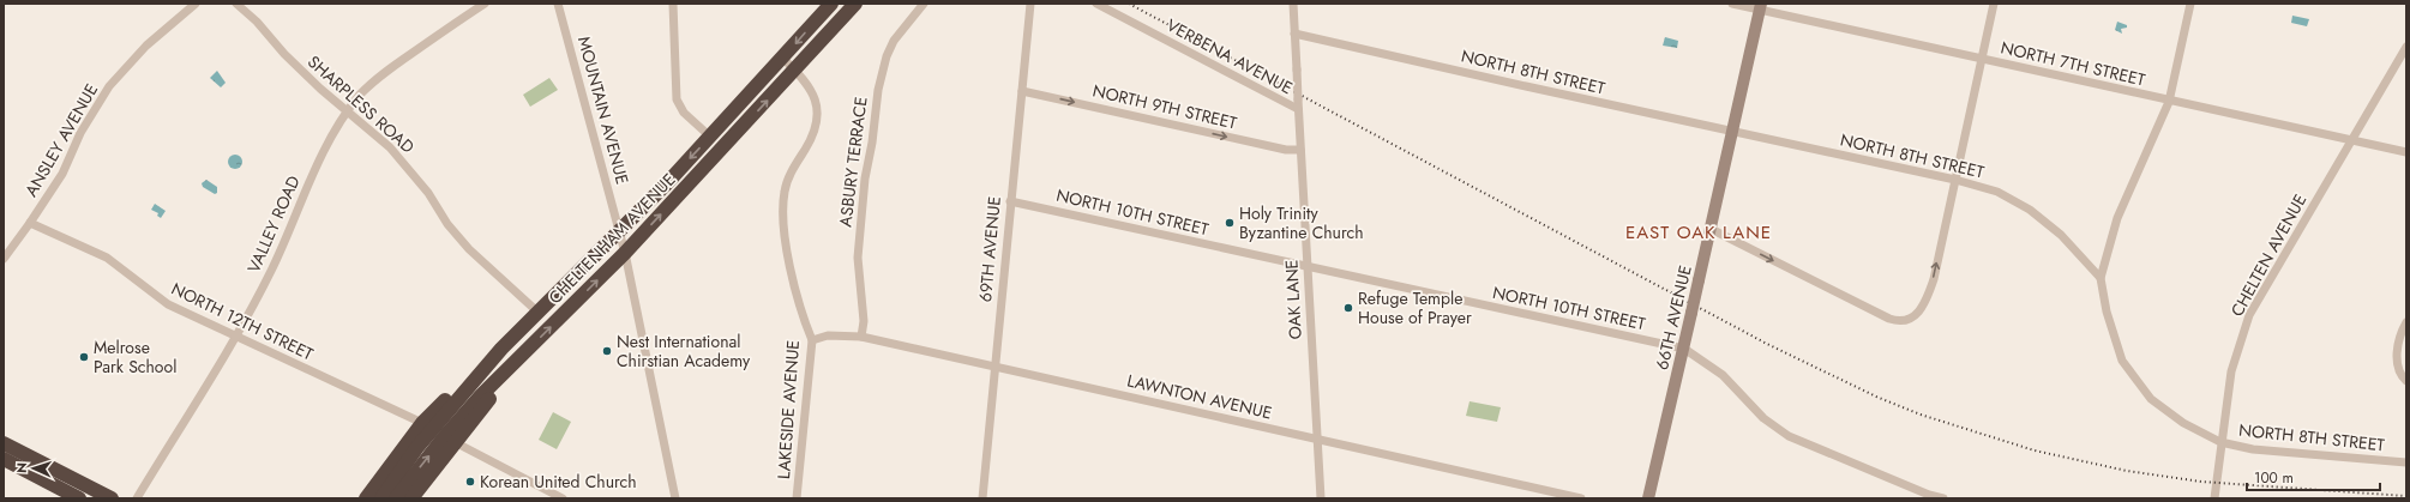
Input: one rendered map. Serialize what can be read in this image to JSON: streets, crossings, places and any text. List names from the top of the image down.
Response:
{
  "streets": {
    "highway": ["CHELTENHAM AVENUE"],
    "street": [
      "VERBENA AVENUE",
      "NORTH 7TH STREET",
      "NORTH 8TH STREET",
      "SHARPLESS ROAD",
      "NORTH 9TH STREET",
      "MOUNTAIN AVENUE",
      "ANSLEY AVENUE",
      "ASBURY TERRACE",
      "NORTH 10TH STREET",
      "VALLEY ROAD",
      "69TH AVENUE",
      "CHELTEN AVENUE",
      "OAK LANE",
      "66TH AVENUE",
      "NORTH 12TH STREET",
      "LAWNTON AVENUE",
      "LAKESIDE AVENUE"
    ]
  },
  "crossings": [
    ["VERBENA AVENUE", "OAK LANE"],
    ["NORTH 7TH STREET", "CHELTEN AVENUE"],
    ["NORTH 7TH STREET", "66TH AVENUE"],
    ["NORTH 8TH STREET", "CHELTEN AVENUE"],
    ["NORTH 8TH STREET", "OAK LANE"],
    ["NORTH 8TH STREET", "66TH AVENUE"],
    ["SHARPLESS ROAD", "VALLEY ROAD"],
    ["SHARPLESS ROAD", "CHELTENHAM AVENUE"],
    ["NORTH 9TH STREET", "69TH AVENUE"],
    ["NORTH 9TH STREET", "OAK LANE"],
    ["MOUNTAIN AVENUE", "CHELTENHAM AVENUE"],
    ["ANSLEY AVENUE", "NORTH 12TH STREET"],
    ["ASBURY TERRACE", "LAWNTON AVENUE"],
    ["NORTH 10TH STREET", "69TH AVENUE"],
    ["NORTH 10TH STREET", "OAK LANE"],
    ["NORTH 10TH STREET", "66TH AVENUE"],
    ["VALLEY ROAD", "NORTH 12TH STREET"],
    ["CHELTENHAM AVENUE", "LAKESIDE AVENUE"],
    ["69TH AVENUE", "LAWNTON AVENUE"],
    ["OAK LANE", "LAWNTON AVENUE"],
    ["LAWNTON AVENUE", "LAKESIDE AVENUE"]
  ],
  "one_way": ["NORTH 9TH STREET"],
  "districts": ["EAST OAK LANE"],
  "places": [
    "Holy Trinity Byzantine Church",
    "Refuge Temple House of Prayer",
    "Nest International Chirstian Academy",
    "Melrose Park School",
    "Korean United Church"
  ],
  "scale_bar": "100 m",
  "north": "left"
}
